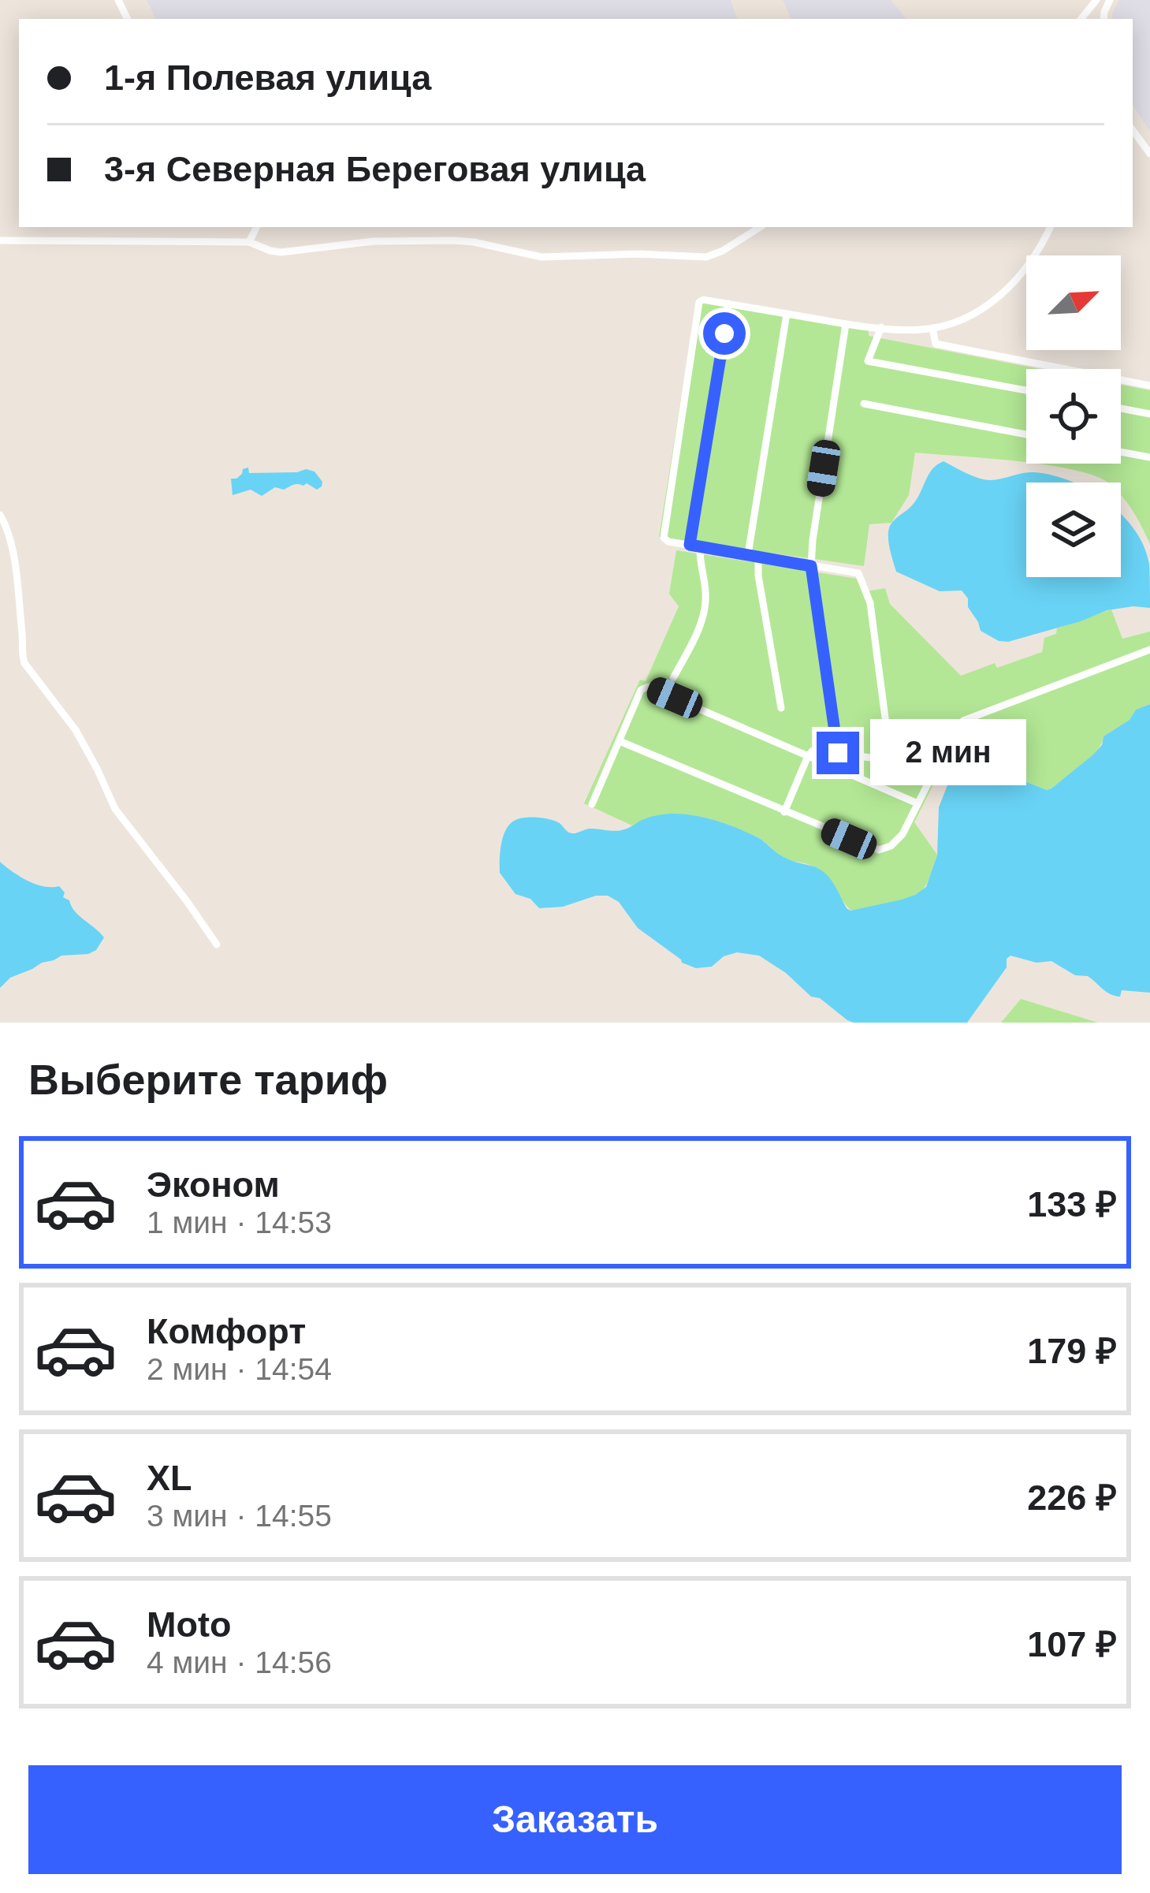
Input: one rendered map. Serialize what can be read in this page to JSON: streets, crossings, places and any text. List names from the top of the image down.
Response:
{
  "north": "top right",
  "page": {
    "banner": ["1-я Полевая улица", "3-я Северная Береговая улица"],
    "bubble": "2 мин",
    "heading": "Выберите тариф",
    "list": [
      {
        "name": "Эконом",
        "note": "1 мин · 14:53",
        "value": "133 ₽"
      },
      {
        "name": "Комфорт",
        "note": "2 мин · 14:54",
        "value": "179 ₽"
      },
      {
        "name": "XL",
        "note": "3 мин · 14:55",
        "value": "226 ₽"
      },
      {
        "name": "Moto",
        "note": "4 мин · 14:56",
        "value": "107 ₽"
      }
    ],
    "buttons": "Заказать"
  }
}
